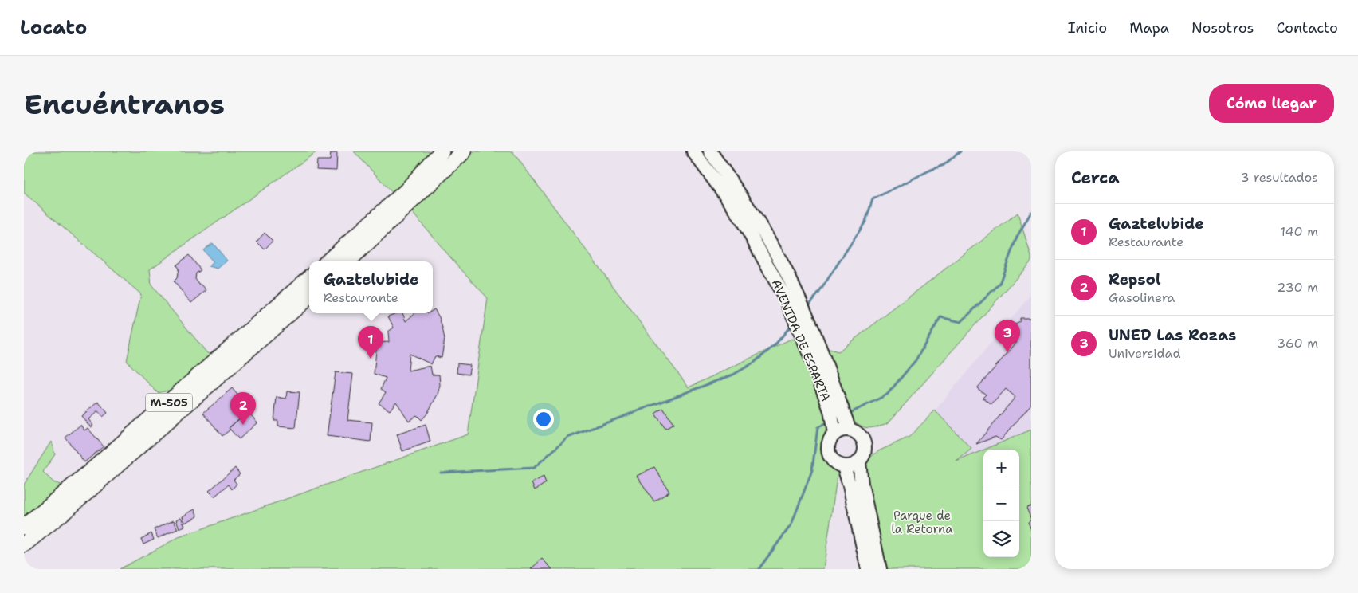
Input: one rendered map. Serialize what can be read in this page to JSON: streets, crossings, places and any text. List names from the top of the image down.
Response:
{
  "streets": {
    "highway": ["M-505"],
    "main road": ["AVENIDA DE ESPARTA"]
  },
  "parks": ["Parque de la Retorna"],
  "page": {
    "header": "Locato",
    "nav": [
      "Inicio",
      "Mapa",
      "Nosotros",
      "Contacto"
    ],
    "buttons": "Cómo llegar",
    "title": "Encuéntranos",
    "heading": ["Cerca", "3 resultados"],
    "list": [
      {
        "mark": "1",
        "name": "Gaztelubide",
        "note": "Restaurante",
        "value": "140 m"
      },
      {
        "mark": "2",
        "name": "Repsol",
        "note": "Gasolinera",
        "value": "230 m"
      },
      {
        "mark": "3",
        "name": "UNED Las Rozas",
        "note": "Universidad",
        "value": "360 m"
      }
    ],
    "popup": ["Gaztelubide", "Restaurante"],
    "pins": ["3", "1", "2"],
    "map_buttons": ["+", "−"]
  }
}
